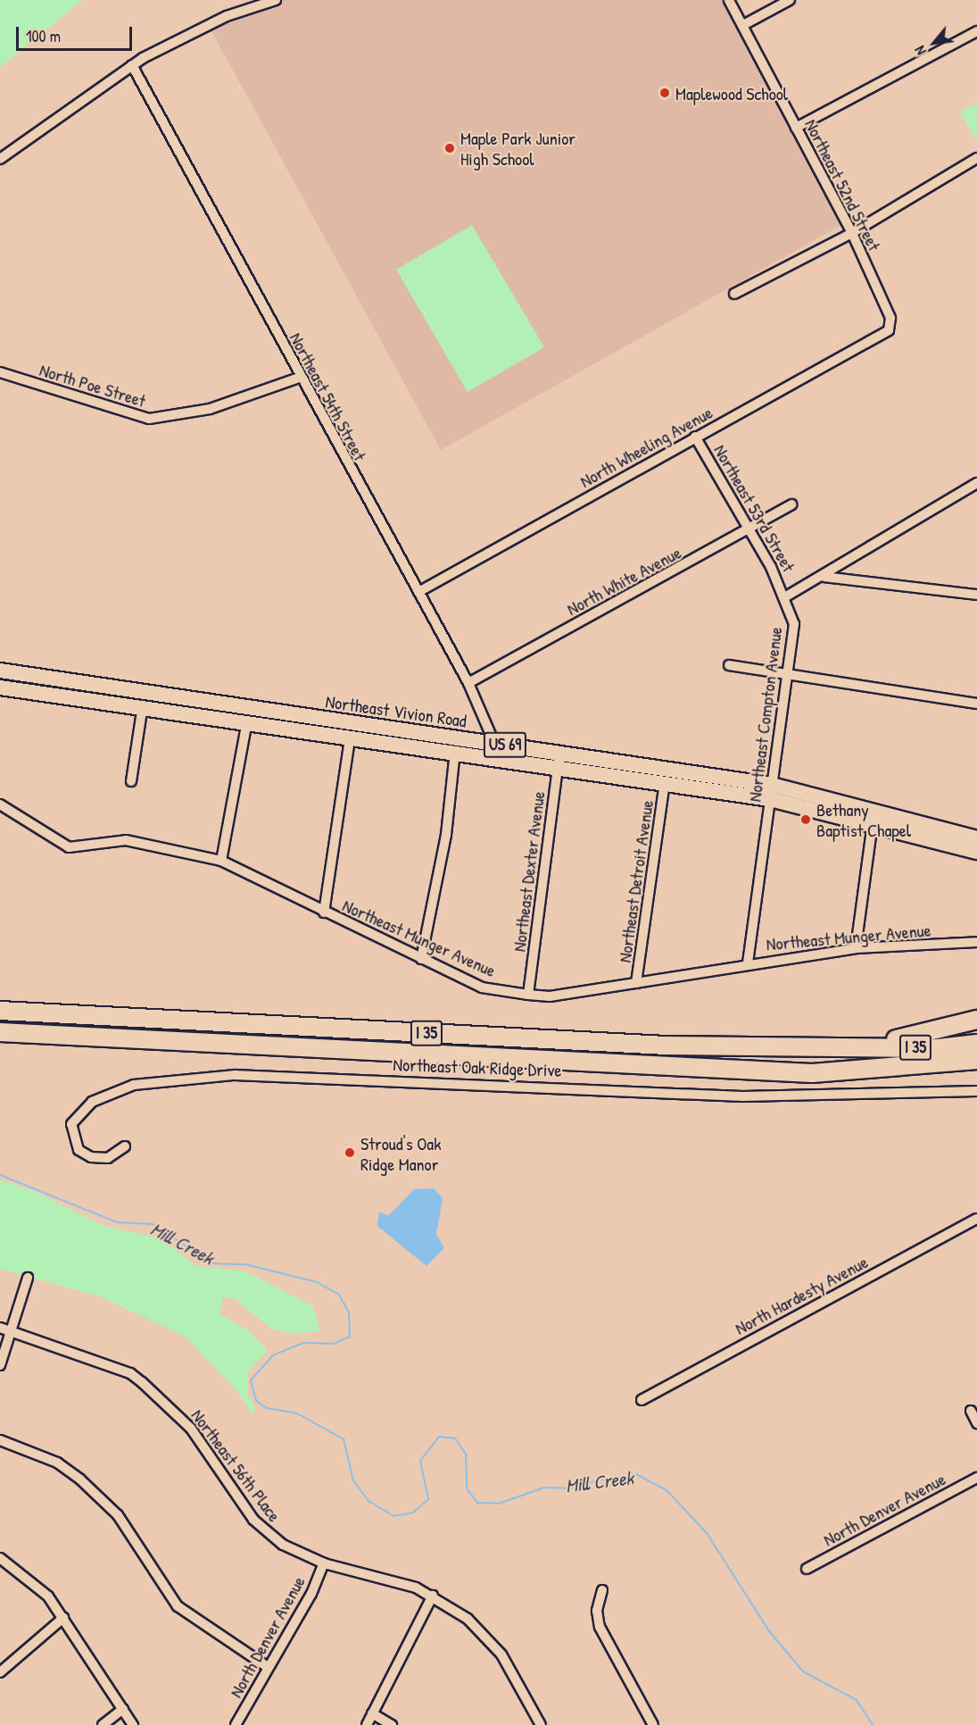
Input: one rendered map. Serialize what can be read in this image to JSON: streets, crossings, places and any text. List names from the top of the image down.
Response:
{
  "streets": {
    "highway": ["I 35"],
    "main road": ["Northeast Vivion Road", "US 69"],
    "street": [
      "Northeast 52nd Street",
      "North Poe Street",
      "Northeast 54th Street",
      "North Wheeling Avenue",
      "Northeast 53rd Street",
      "North White Avenue",
      "Northeast Compton Avenue",
      "Northeast Dexter Avenue",
      "Northeast Detroit Avenue",
      "Northeast Munger Avenue",
      "Northeast Oak Ridge Drive",
      "North Hardesty Avenue",
      "Northeast 56th Place",
      "North Denver Avenue"
    ]
  },
  "crossings": [
    ["Northeast 52nd Street", "North Wheeling Avenue"],
    ["North Poe Street", "Northeast 54th Street"],
    ["Northeast 54th Street", "North Wheeling Avenue"],
    ["Northeast 54th Street", "North White Avenue"],
    ["Northeast 54th Street", "Northeast Vivion Road"],
    ["North Wheeling Avenue", "Northeast 53rd Street"],
    ["Northeast 53rd Street", "North White Avenue"],
    ["Northeast 53rd Street", "Northeast Compton Avenue"],
    ["Northeast Vivion Road", "Northeast Compton Avenue"],
    ["Northeast Vivion Road", "Northeast Dexter Avenue"],
    ["Northeast Vivion Road", "Northeast Detroit Avenue"],
    ["Northeast Compton Avenue", "Northeast Munger Avenue"],
    ["Northeast Dexter Avenue", "Northeast Munger Avenue"],
    ["Northeast Detroit Avenue", "Northeast Munger Avenue"],
    ["Northeast 56th Place", "North Denver Avenue"]
  ],
  "water": ["Mill Creek"],
  "places": [
    "Maplewood School",
    "Maple Park Junior High School",
    "Bethany Baptist Chapel",
    "Stroud's Oak Ridge Manor"
  ],
  "scale_bar": "100 m",
  "north": "bottom left"
}
